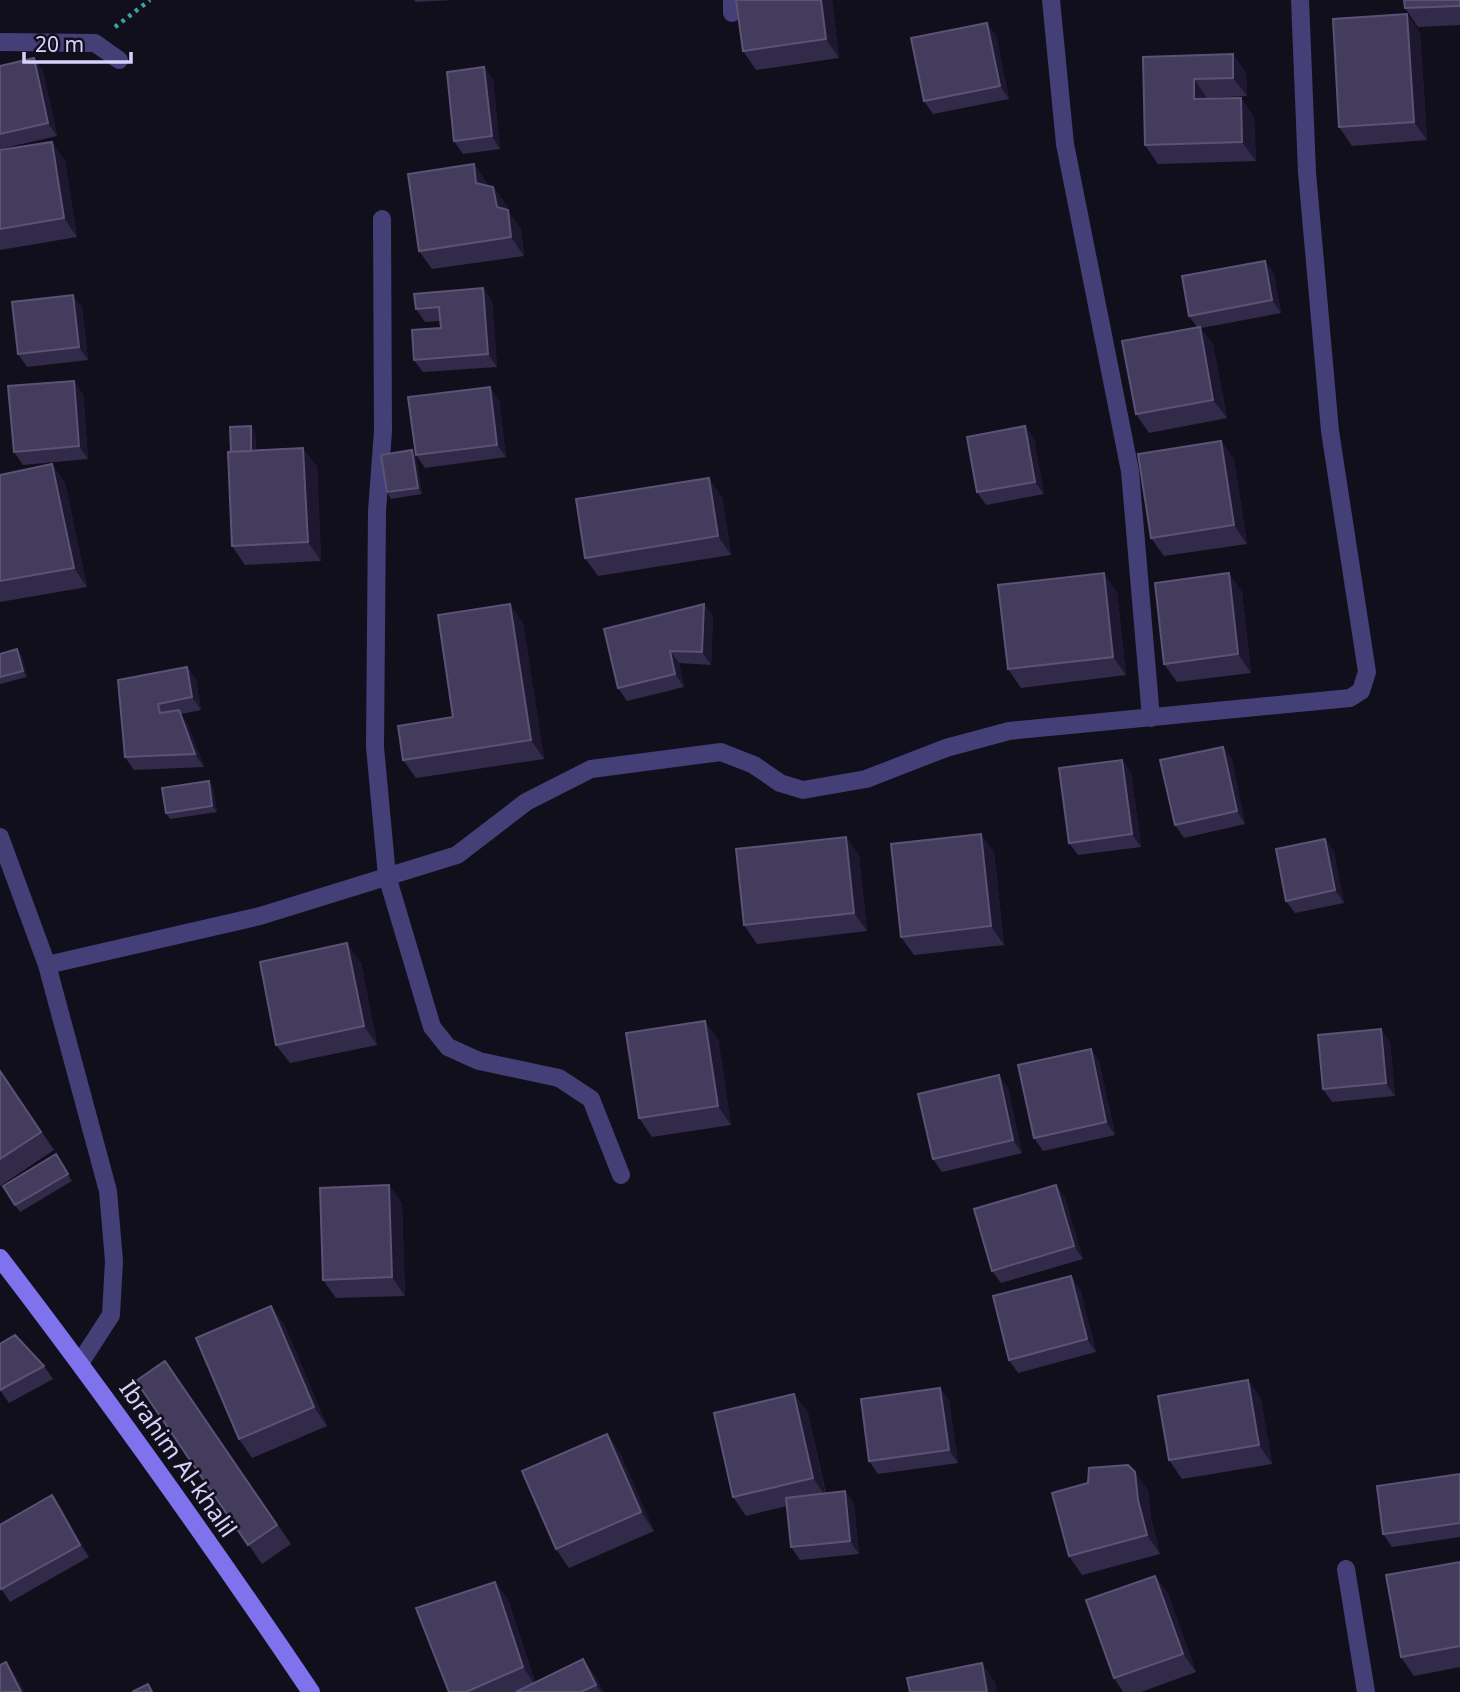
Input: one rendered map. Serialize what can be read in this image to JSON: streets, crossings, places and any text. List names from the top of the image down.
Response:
{
  "streets": {
    "street": ["Ibrahim Al-khalil"]
  },
  "scale_bar": "20 m"
}
